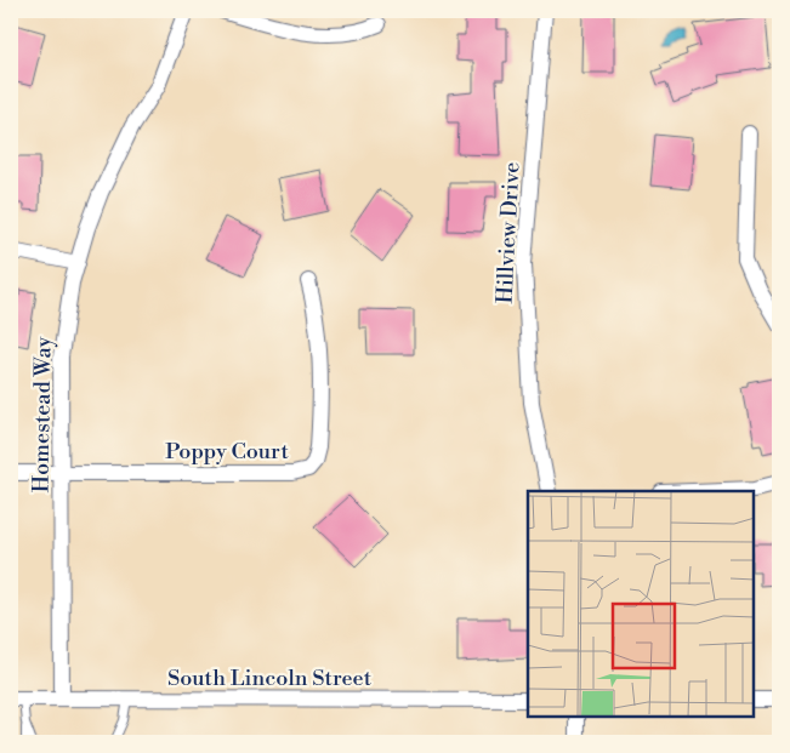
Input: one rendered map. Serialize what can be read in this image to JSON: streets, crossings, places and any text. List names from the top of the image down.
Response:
{
  "streets": {
    "street": [
      "Hillview Drive",
      "Homestead Way",
      "Poppy Court",
      "South Lincoln Street"
    ]
  },
  "crossings": [
    ["Homestead Way", "Poppy Court"],
    ["Homestead Way", "South Lincoln Street"]
  ]
}
